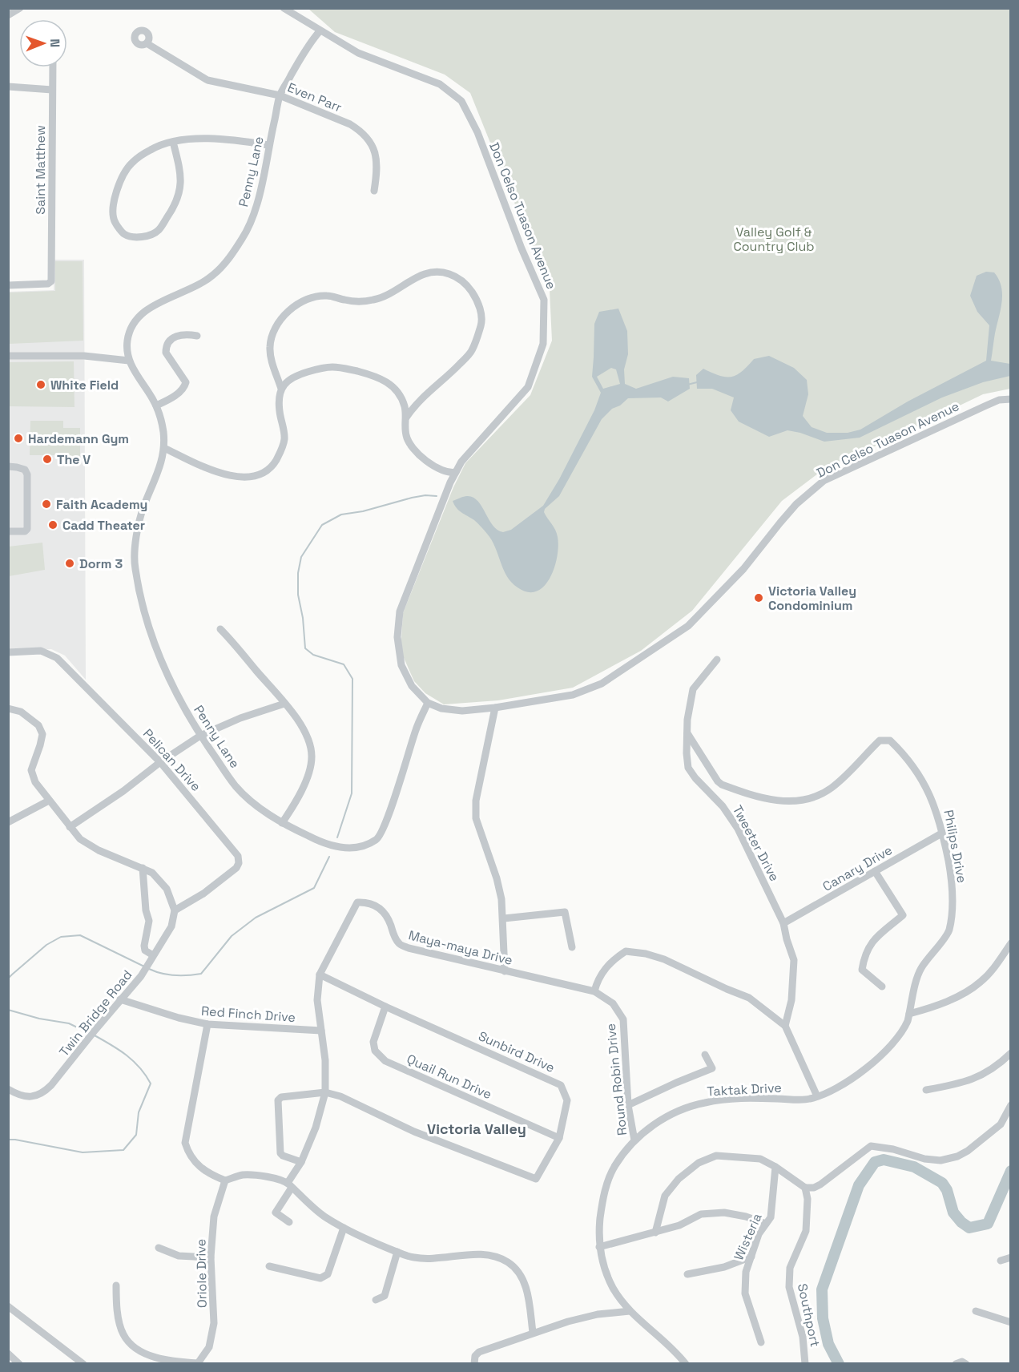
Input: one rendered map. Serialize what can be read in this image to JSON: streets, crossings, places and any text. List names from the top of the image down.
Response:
{
  "streets": {
    "street": [
      "Even Parr",
      "Saint Matthew",
      "Penny Lane",
      "Don Celso Tuason Avenue",
      "Pelican Drive",
      "Tweeter Drive",
      "Philips Drive",
      "Canary Drive",
      "Maya-maya Drive",
      "Twin Bridge Road",
      "Red Finch Drive",
      "Sunbird Drive",
      "Quail Run Drive",
      "Round Robin Drive",
      "Taktak Drive",
      "Wisteria",
      "Oriole Drive",
      "Southport"
    ]
  },
  "crossings": [
    ["Even Parr", "Penny Lane"],
    ["Penny Lane", "Don Celso Tuason Avenue"],
    ["Pelican Drive", "Twin Bridge Road"],
    ["Tweeter Drive", "Philips Drive"],
    ["Tweeter Drive", "Canary Drive"],
    ["Philips Drive", "Canary Drive"],
    ["Philips Drive", "Taktak Drive"],
    ["Maya-maya Drive", "Red Finch Drive"],
    ["Maya-maya Drive", "Sunbird Drive"],
    ["Maya-maya Drive", "Round Robin Drive"],
    ["Twin Bridge Road", "Red Finch Drive"],
    ["Sunbird Drive", "Quail Run Drive"],
    ["Round Robin Drive", "Taktak Drive"]
  ],
  "districts": ["Victoria Valley"],
  "parks": ["Valley Golf & Country Club"],
  "places": [
    "White Field",
    "Hardemann Gym",
    "The V",
    "Faith Academy",
    "Cadd Theater",
    "Dorm 3",
    "Victoria Valley Condominium"
  ],
  "north": "right"
}
